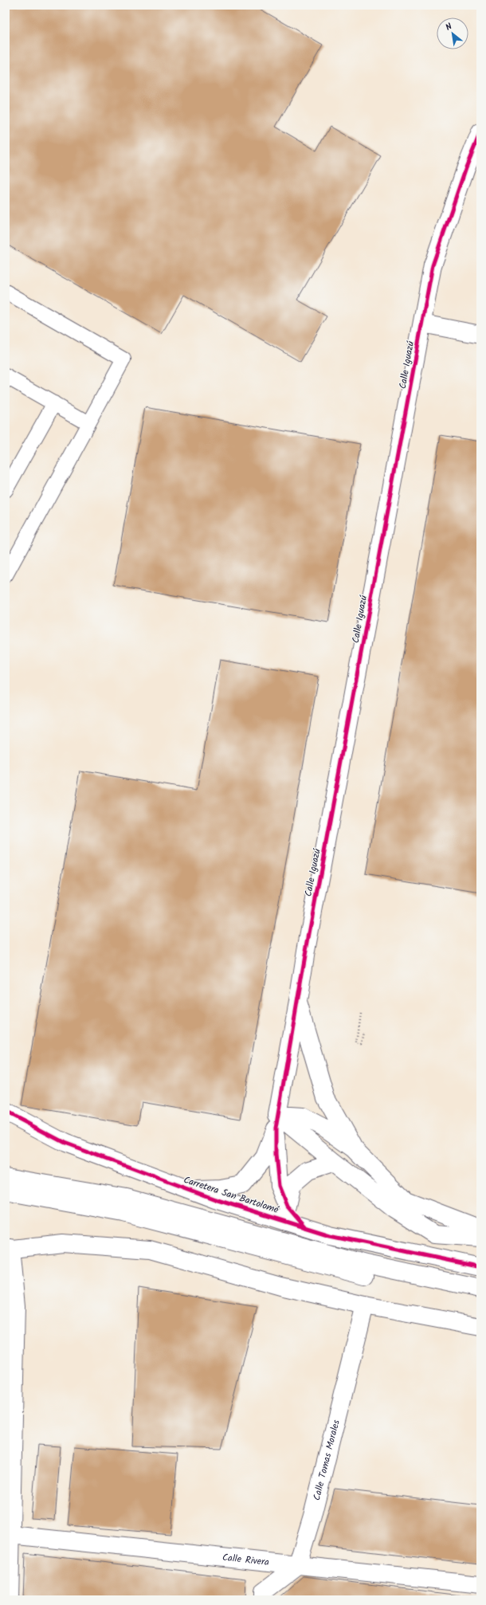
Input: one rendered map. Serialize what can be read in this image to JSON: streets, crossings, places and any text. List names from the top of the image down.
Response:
{
  "streets": {
    "street": [
      "Calle Iguazú",
      "Carretera San Bartolomé",
      "Calle Tomas Morales",
      "Calle Rivera"
    ]
  },
  "crossings": [
    ["Calle Tomas Morales", "Calle Rivera"]
  ],
  "north": "top left"
}
